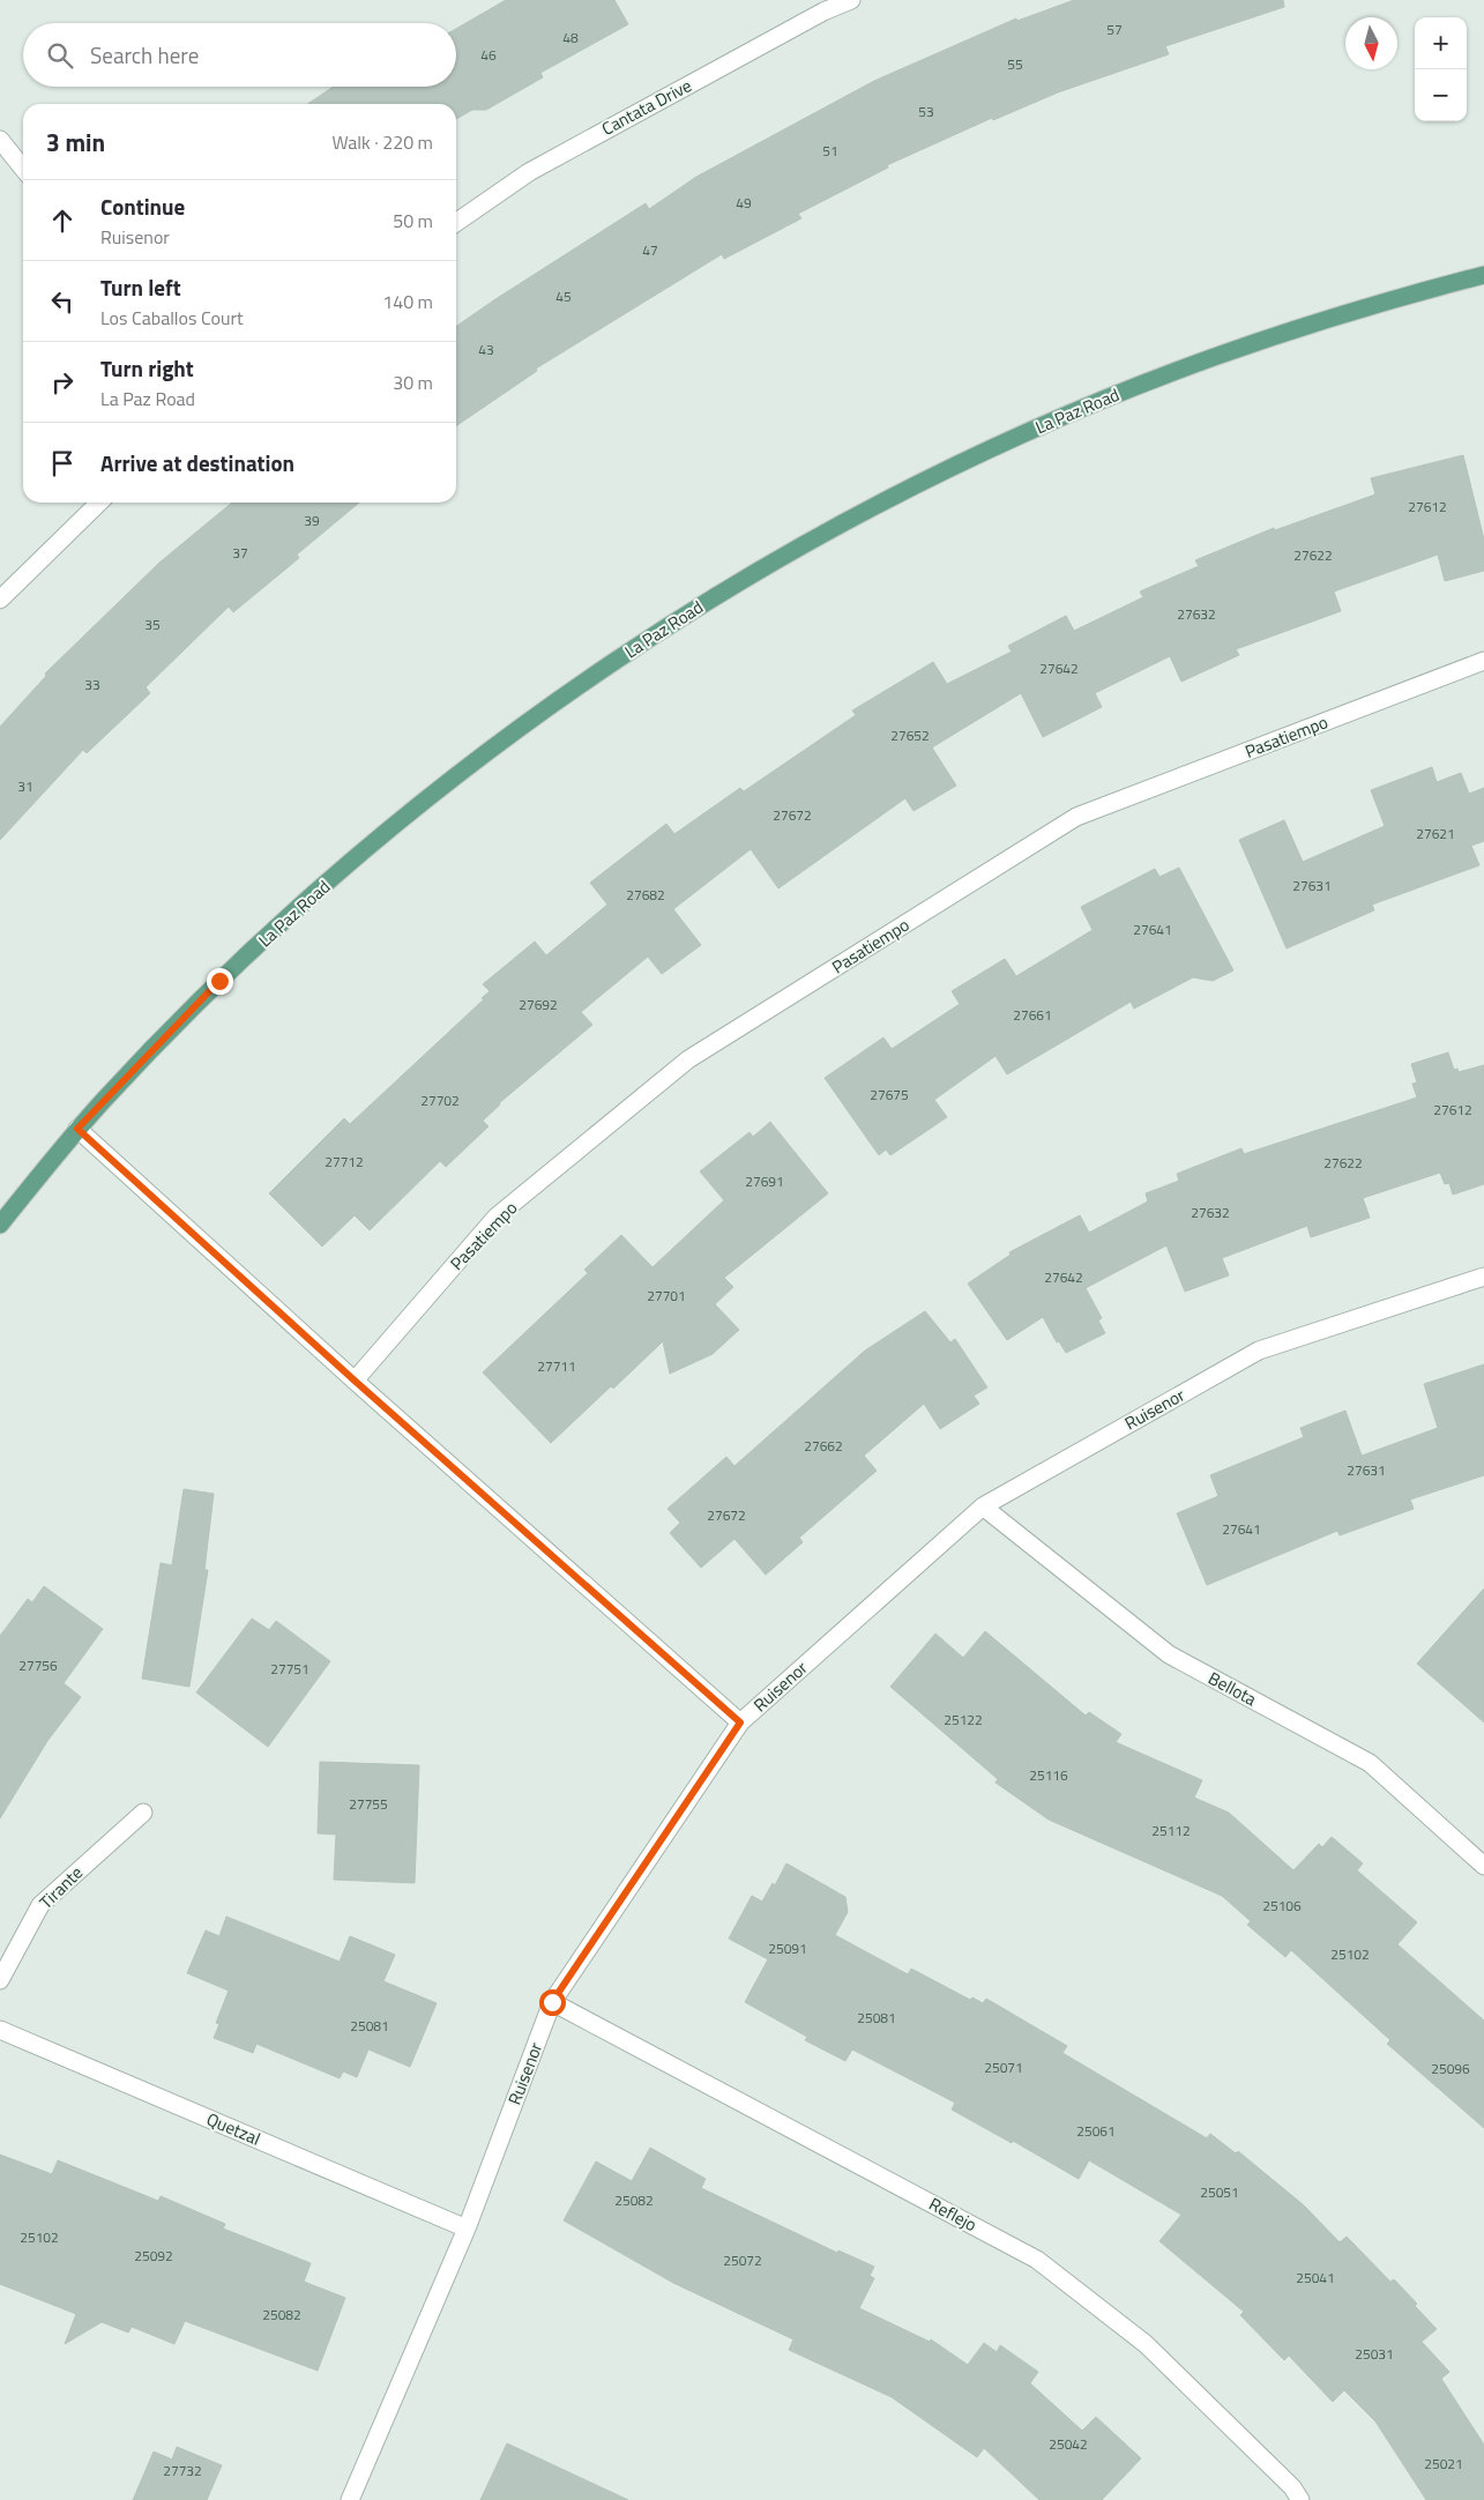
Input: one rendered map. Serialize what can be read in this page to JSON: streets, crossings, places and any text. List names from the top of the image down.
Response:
{
  "streets": {
    "main road": ["La Paz Road"],
    "street": [
      "Cantata Drive",
      "Pasatiempo",
      "Ruisenor",
      "Bellota",
      "Tirante",
      "Quetzal",
      "Reflejo"
    ]
  },
  "crossings": [
    ["Ruisenor", "Bellota"],
    ["Ruisenor", "Quetzal"],
    ["Ruisenor", "Reflejo"]
  ],
  "house_numbers": [
    "57",
    "48",
    "46",
    "55",
    "53",
    "51",
    "49",
    "47",
    "45",
    "43",
    "27612",
    "39",
    "37",
    "27622",
    "27632",
    "35",
    "27642",
    "33",
    "27652",
    "31",
    "27672",
    "27621",
    "27631",
    "27682",
    "27641",
    "27692",
    "27661",
    "27675",
    "27702",
    "27612",
    "27712",
    "27622",
    "27691",
    "27632",
    "27642",
    "27701",
    "27711",
    "27662",
    "27631",
    "27672",
    "27641",
    "27756",
    "27751",
    "25122",
    "25116",
    "27755",
    "25112",
    "25106",
    "25091",
    "25102",
    "25081",
    "25081",
    "25071",
    "25096",
    "25061",
    "25051",
    "25082",
    "25102",
    "25092",
    "25072",
    "25041",
    "25082",
    "25031",
    "25042",
    "25021",
    "27732"
  ],
  "north": "bottom",
  "page": {
    "map_buttons": ["+", "−"],
    "search": "Search here",
    "heading": ["3 min", "Walk · 220 m"],
    "list": [
      ["Continue", "Ruisenor", "50 m"],
      ["Turn left", "Los Caballos Court", "140 m"],
      ["Turn right", "La Paz Road", "30 m"],
      "Arrive at destination"
    ]
  }
}
